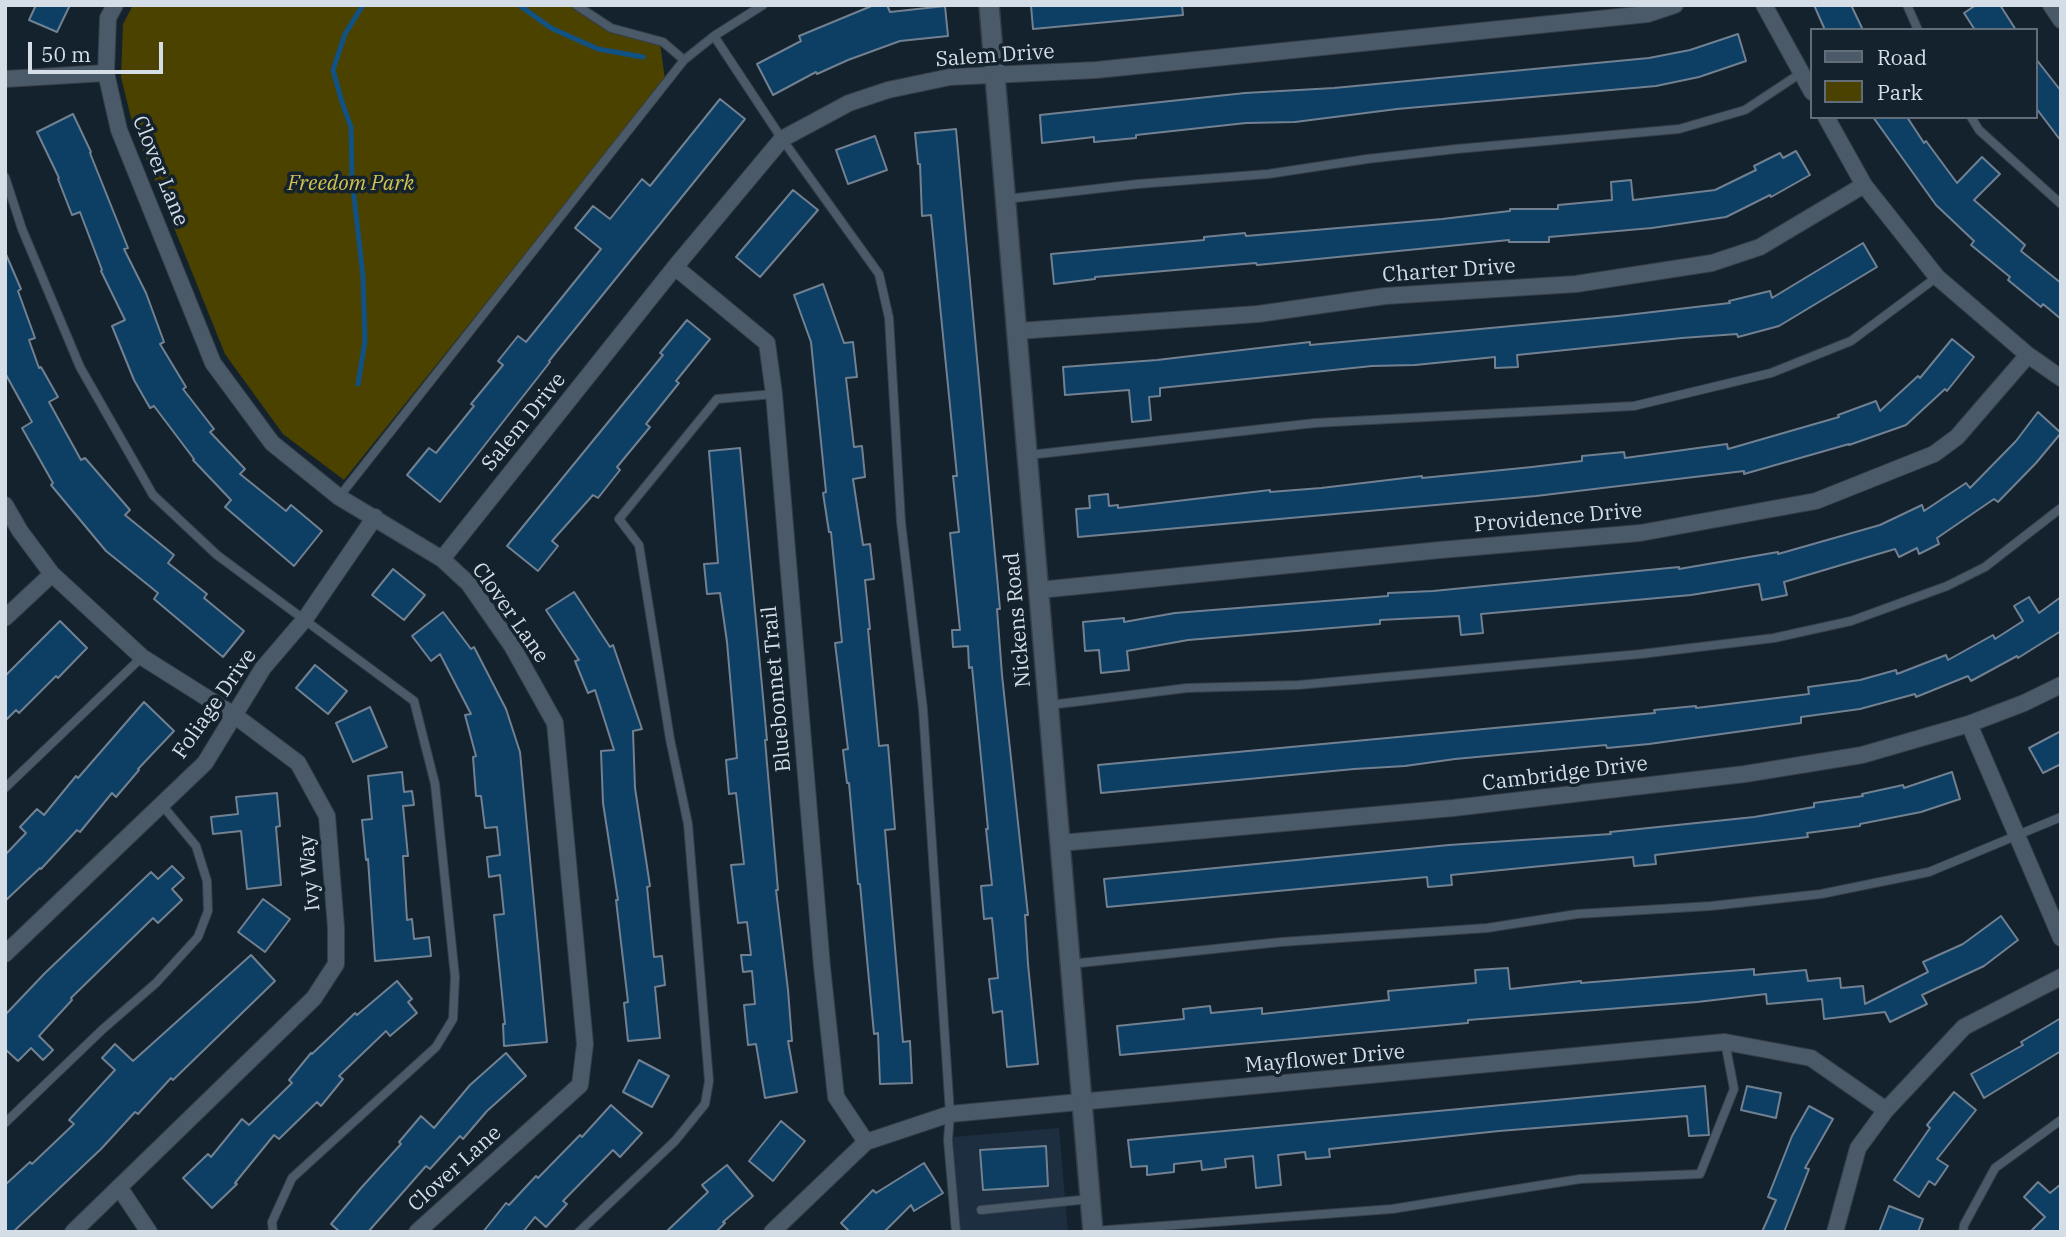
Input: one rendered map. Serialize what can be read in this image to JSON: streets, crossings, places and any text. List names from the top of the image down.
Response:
{
  "streets": {
    "street": [
      "Salem Drive",
      "Clover Lane",
      "Charter Drive",
      "Providence Drive",
      "Nickens Road",
      "Bluebonnet Trail",
      "Foliage Drive",
      "Cambridge Drive",
      "Ivy Way",
      "Mayflower Drive"
    ]
  },
  "crossings": [
    ["Salem Drive", "Clover Lane"],
    ["Salem Drive", "Nickens Road"],
    ["Salem Drive", "Bluebonnet Trail"],
    ["Clover Lane", "Foliage Drive"],
    ["Charter Drive", "Nickens Road"],
    ["Providence Drive", "Nickens Road"],
    ["Nickens Road", "Cambridge Drive"],
    ["Nickens Road", "Mayflower Drive"],
    ["Bluebonnet Trail", "Mayflower Drive"],
    ["Foliage Drive", "Ivy Way"]
  ],
  "parks": ["Freedom Park"],
  "legend": ["Road", "Park"],
  "scale_bar": "50 m"
}
